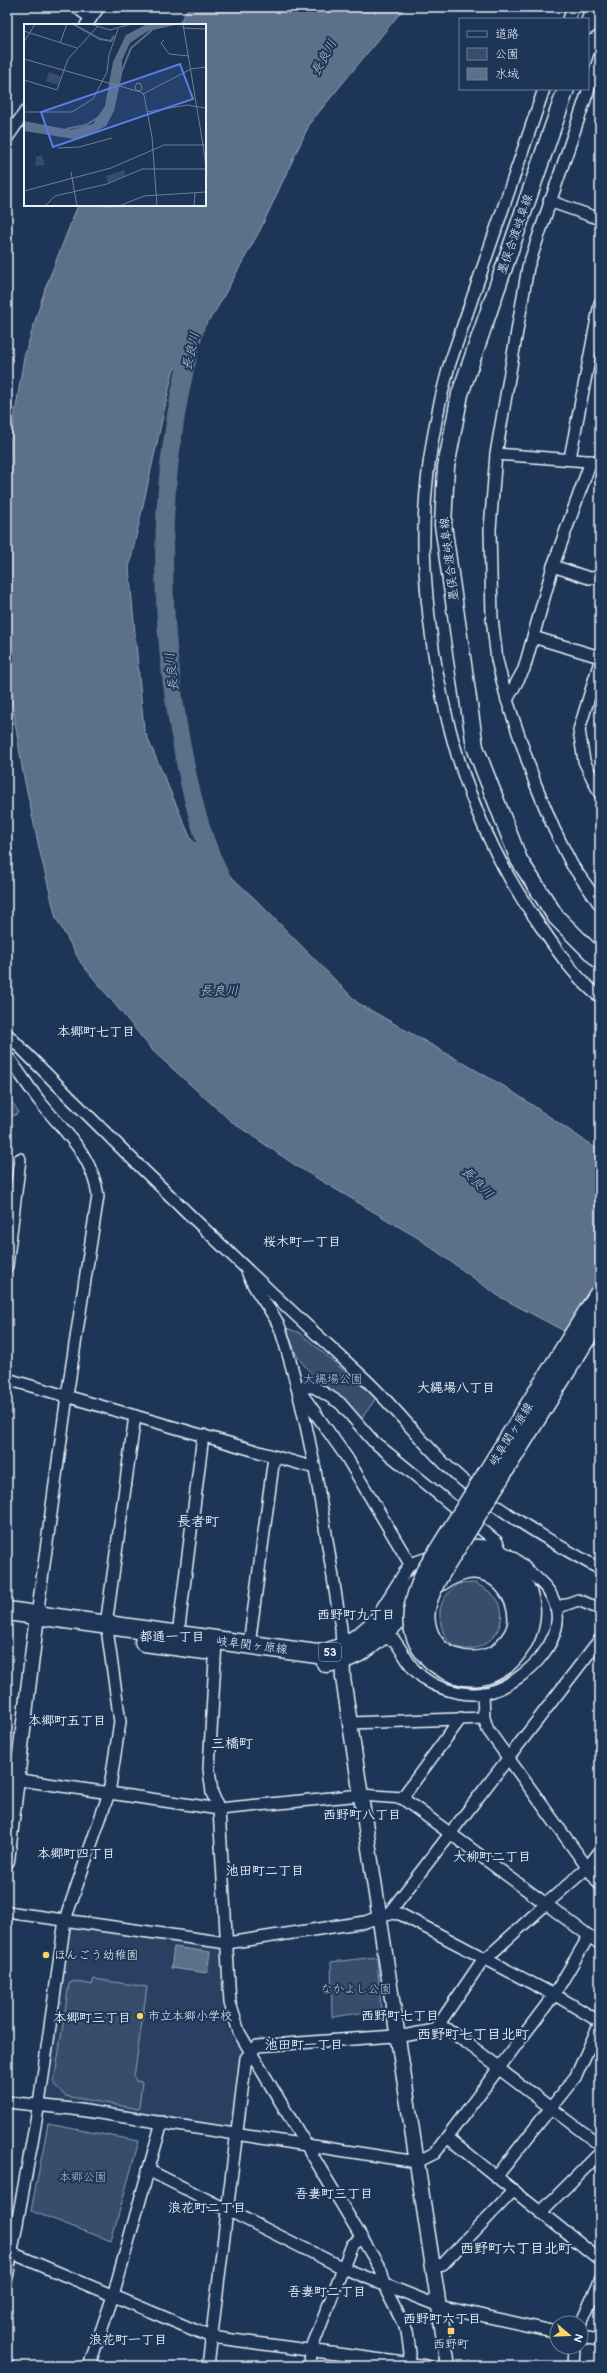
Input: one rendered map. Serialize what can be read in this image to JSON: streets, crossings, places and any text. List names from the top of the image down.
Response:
{
  "streets": {
    "main road": ["墨俣合渡岐阜線", "岐阜関ヶ原線", "53"]
  },
  "districts": [
    "本郷町七丁目",
    "桜木町一丁目",
    "大縄場八丁目",
    "長者町",
    "西野町九丁目",
    "都通一丁目",
    "本郷町五丁目",
    "三橋町",
    "西野町八丁目",
    "本郷町四丁目",
    "大柳町二丁目",
    "池田町二丁目",
    "西野町七丁目",
    "本郷町三丁目",
    "西野町七丁目北町",
    "池田町一丁目",
    "吾妻町三丁目",
    "浪花町二丁目",
    "西野町六丁目北町",
    "吾妻町二丁目",
    "西野町六丁目",
    "浪花町一丁目"
  ],
  "water": ["長良川"],
  "parks": ["大縄場公園", "なかよし公園", "本郷公園"],
  "places": {
    "other": ["ほんごう幼稚園", "市立本郷小学校"],
    "transit": ["西野町"]
  },
  "legend": ["道路", "公園", "水域"],
  "north": "right"
}
